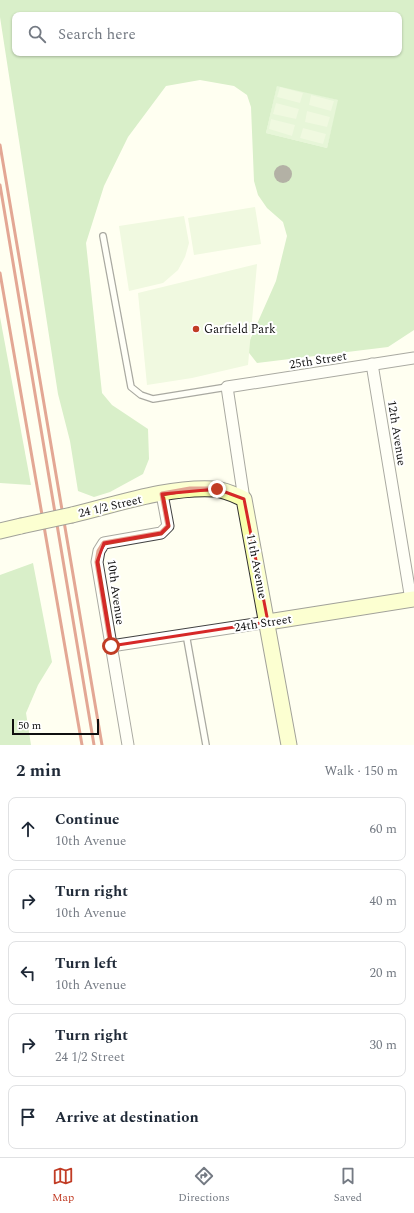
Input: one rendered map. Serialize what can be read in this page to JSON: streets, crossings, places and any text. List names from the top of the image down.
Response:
{
  "streets": {
    "street": [
      "25th Street",
      "12th Avenue",
      "24 1/2 Street",
      "11th Avenue",
      "10th Avenue",
      "24th Street"
    ]
  },
  "crossings": [
    ["25th Street", "12th Avenue"],
    ["25th Street", "11th Avenue"],
    ["12th Avenue", "24th Street"],
    ["24 1/2 Street", "11th Avenue"],
    ["24 1/2 Street", "10th Avenue"],
    ["11th Avenue", "24th Street"],
    ["10th Avenue", "24th Street"]
  ],
  "places": ["Garfield Park"],
  "scale_bar": "50 m",
  "page": {
    "search": "Search here",
    "scale": "50 m",
    "heading": ["2 min", "Walk · 150 m"],
    "list": [
      ["Continue", "10th Avenue", "60 m"],
      ["Turn right", "10th Avenue", "40 m"],
      ["Turn left", "10th Avenue", "20 m"],
      ["Turn right", "24 1/2 Street", "30 m"],
      "Arrive at destination"
    ],
    "nav": ["Map", "Directions", "Saved"]
  }
}
